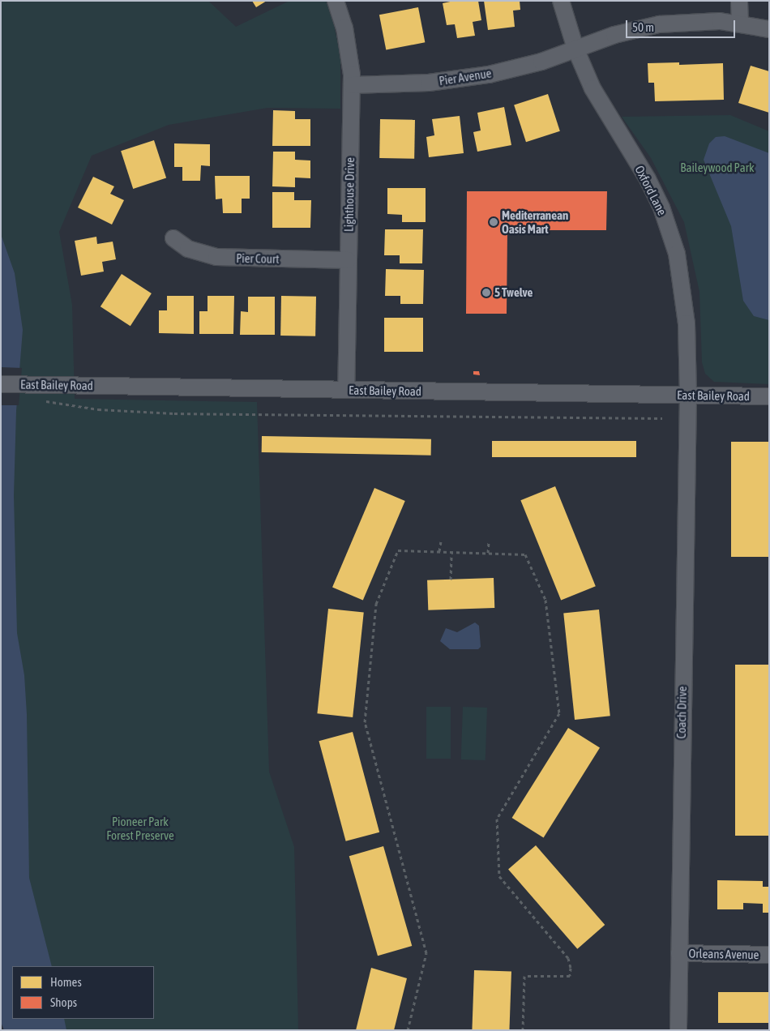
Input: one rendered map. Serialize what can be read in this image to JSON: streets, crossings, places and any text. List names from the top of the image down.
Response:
{
  "streets": {
    "street": [
      "Pier Avenue",
      "Oxford Lane",
      "Lighthouse Drive",
      "Pier Court",
      "East Bailey Road",
      "Coach Drive",
      "Orleans Avenue"
    ]
  },
  "crossings": [
    ["Pier Avenue", "Oxford Lane"],
    ["Pier Avenue", "Lighthouse Drive"],
    ["Oxford Lane", "East Bailey Road"],
    ["Oxford Lane", "Coach Drive"],
    ["Lighthouse Drive", "Pier Court"],
    ["Lighthouse Drive", "East Bailey Road"],
    ["East Bailey Road", "Coach Drive"],
    ["Coach Drive", "Orleans Avenue"]
  ],
  "parks": ["Baileywood Park", "Pioneer Park Forest Preserve"],
  "places": ["Mediterranean Oasis Mart", "5 Twelve"],
  "legend": ["Homes", "Shops"],
  "scale_bar": "50 m"
}
